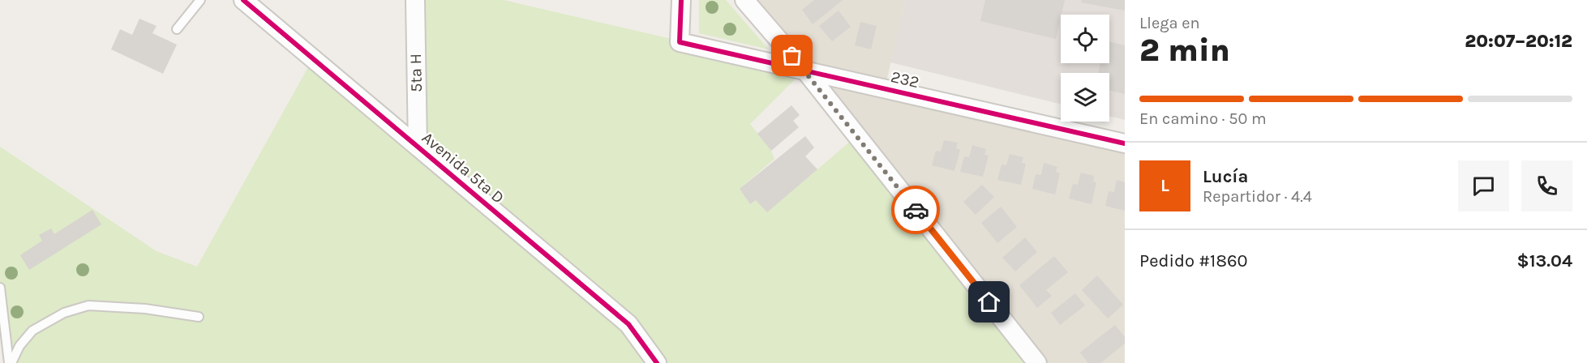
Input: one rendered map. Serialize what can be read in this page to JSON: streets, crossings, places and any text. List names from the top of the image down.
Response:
{
  "streets": {
    "street": ["5ta H", "232", "Avenida 5ta D"]
  },
  "crossings": [
    ["5ta H", "Avenida 5ta D"]
  ],
  "page": {
    "heading": ["2 min", "Llega en", "20:07–20:12"],
    "panel": [
      "Lucía",
      "Repartidor · 4.4",
      "Pedido #1860",
      "$13.04"
    ],
    "bar": "En camino · 50 m",
    "round": "L"
  }
}
